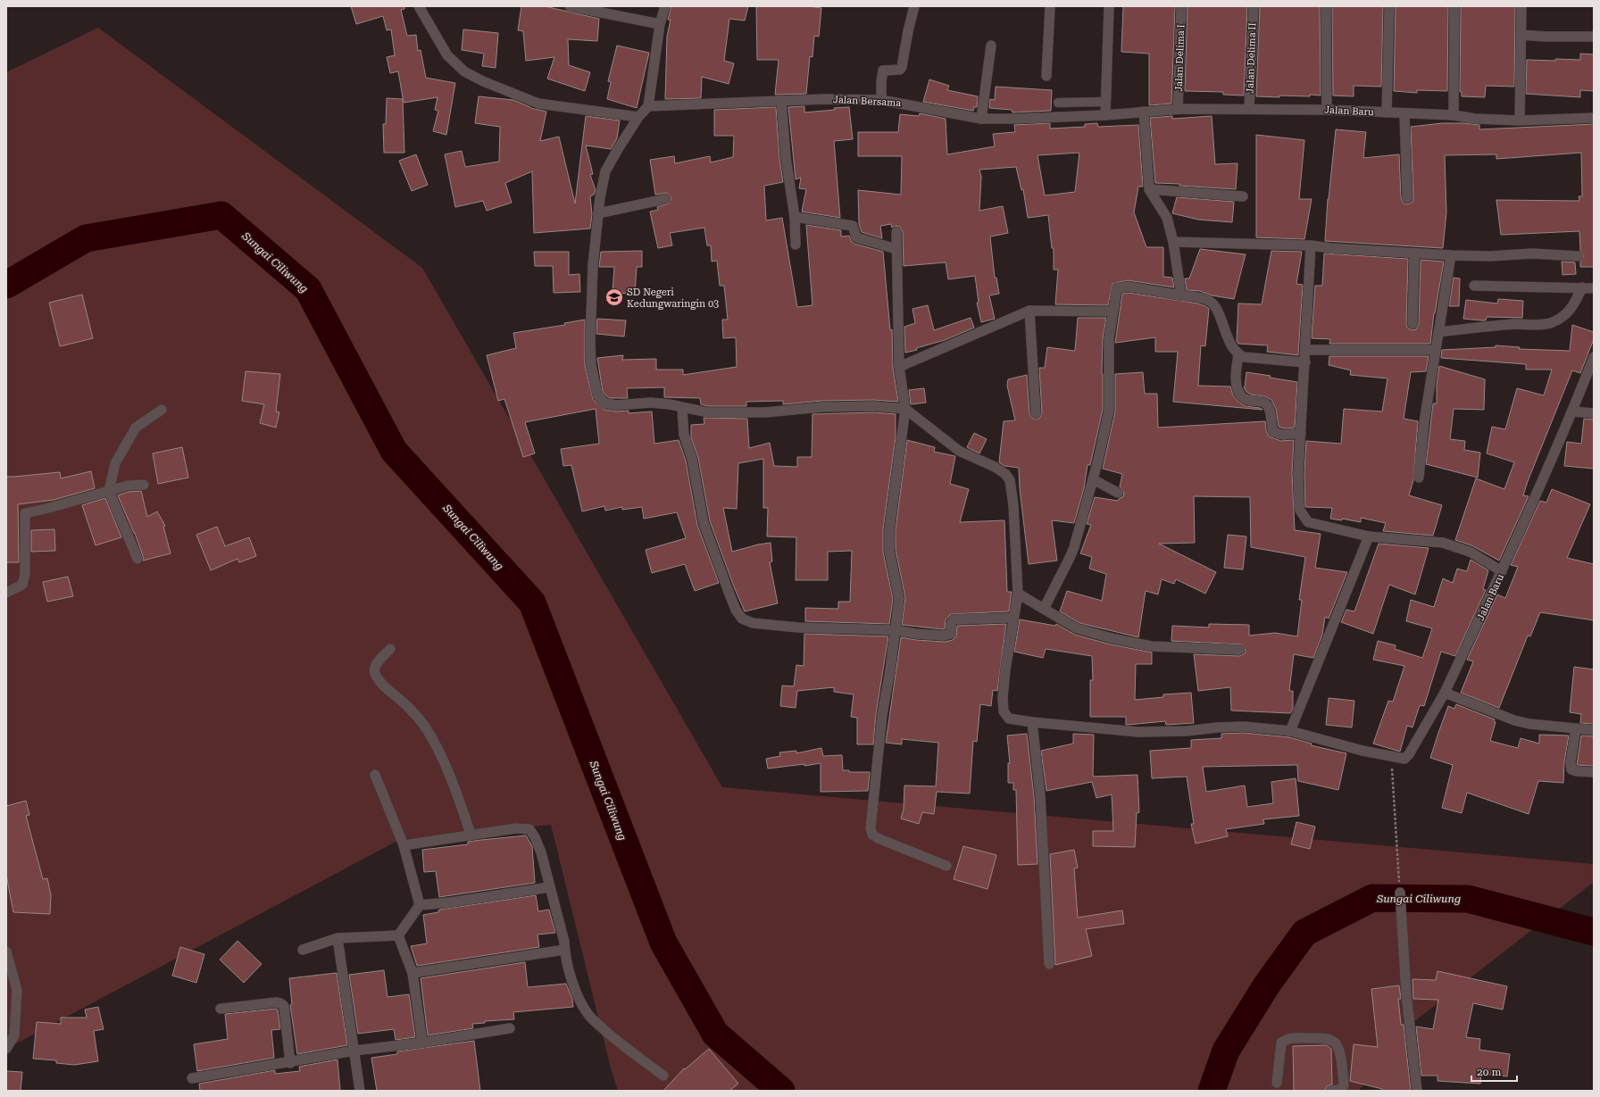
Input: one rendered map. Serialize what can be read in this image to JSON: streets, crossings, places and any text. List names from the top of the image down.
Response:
{
  "streets": {
    "street": [
      "Jalan Delima I",
      "Jalan Delima II",
      "Jalan Bersama",
      "Jalan Baru"
    ]
  },
  "crossings": [
    ["Jalan Delima I", "Jalan Baru"],
    ["Jalan Delima II", "Jalan Baru"],
    ["Jalan Bersama", "Jalan Baru"]
  ],
  "water": ["Sungai Ciliwung"],
  "places": {
    "school or university": ["SD Negeri Kedungwaringin 03"]
  },
  "scale_bar": "20 m"
}
